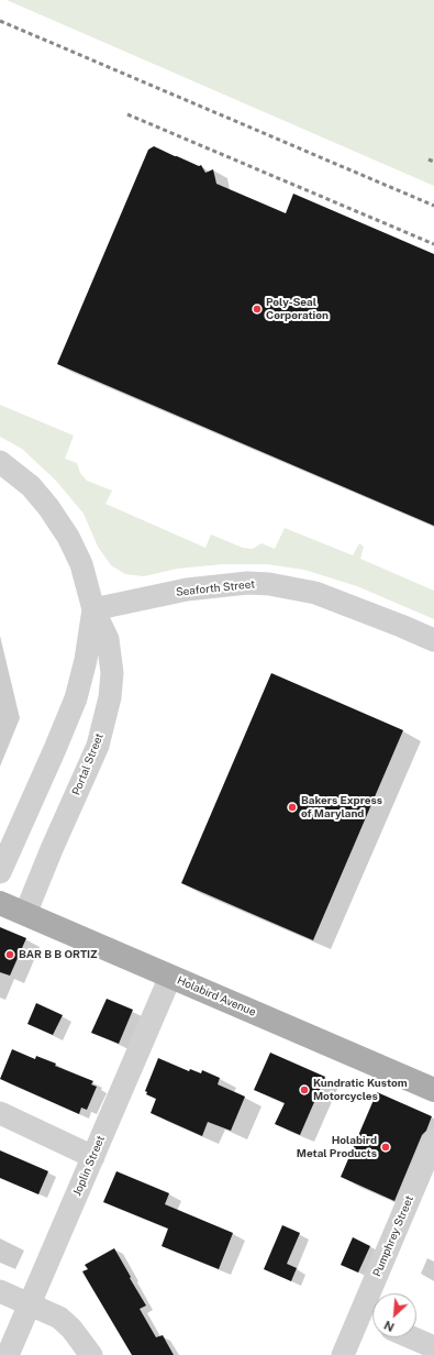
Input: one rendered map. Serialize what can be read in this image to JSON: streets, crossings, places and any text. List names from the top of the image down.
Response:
{
  "streets": {
    "main road": ["Holabird Avenue"],
    "street": [
      "Seaforth Street",
      "Portal Street",
      "Joplin Street",
      "Pumphrey Street"
    ]
  },
  "crossings": [
    ["Seaforth Street", "Portal Street"],
    ["Portal Street", "Holabird Avenue"],
    ["Holabird Avenue", "Joplin Street"]
  ],
  "places": [
    "Poly-Seal Corporation",
    "Bakers Express of Maryland",
    "BAR B B ORTIZ",
    "Kundratic Kustom Motorcycles",
    "Holabird Metal Products"
  ],
  "north": "bottom left"
}
